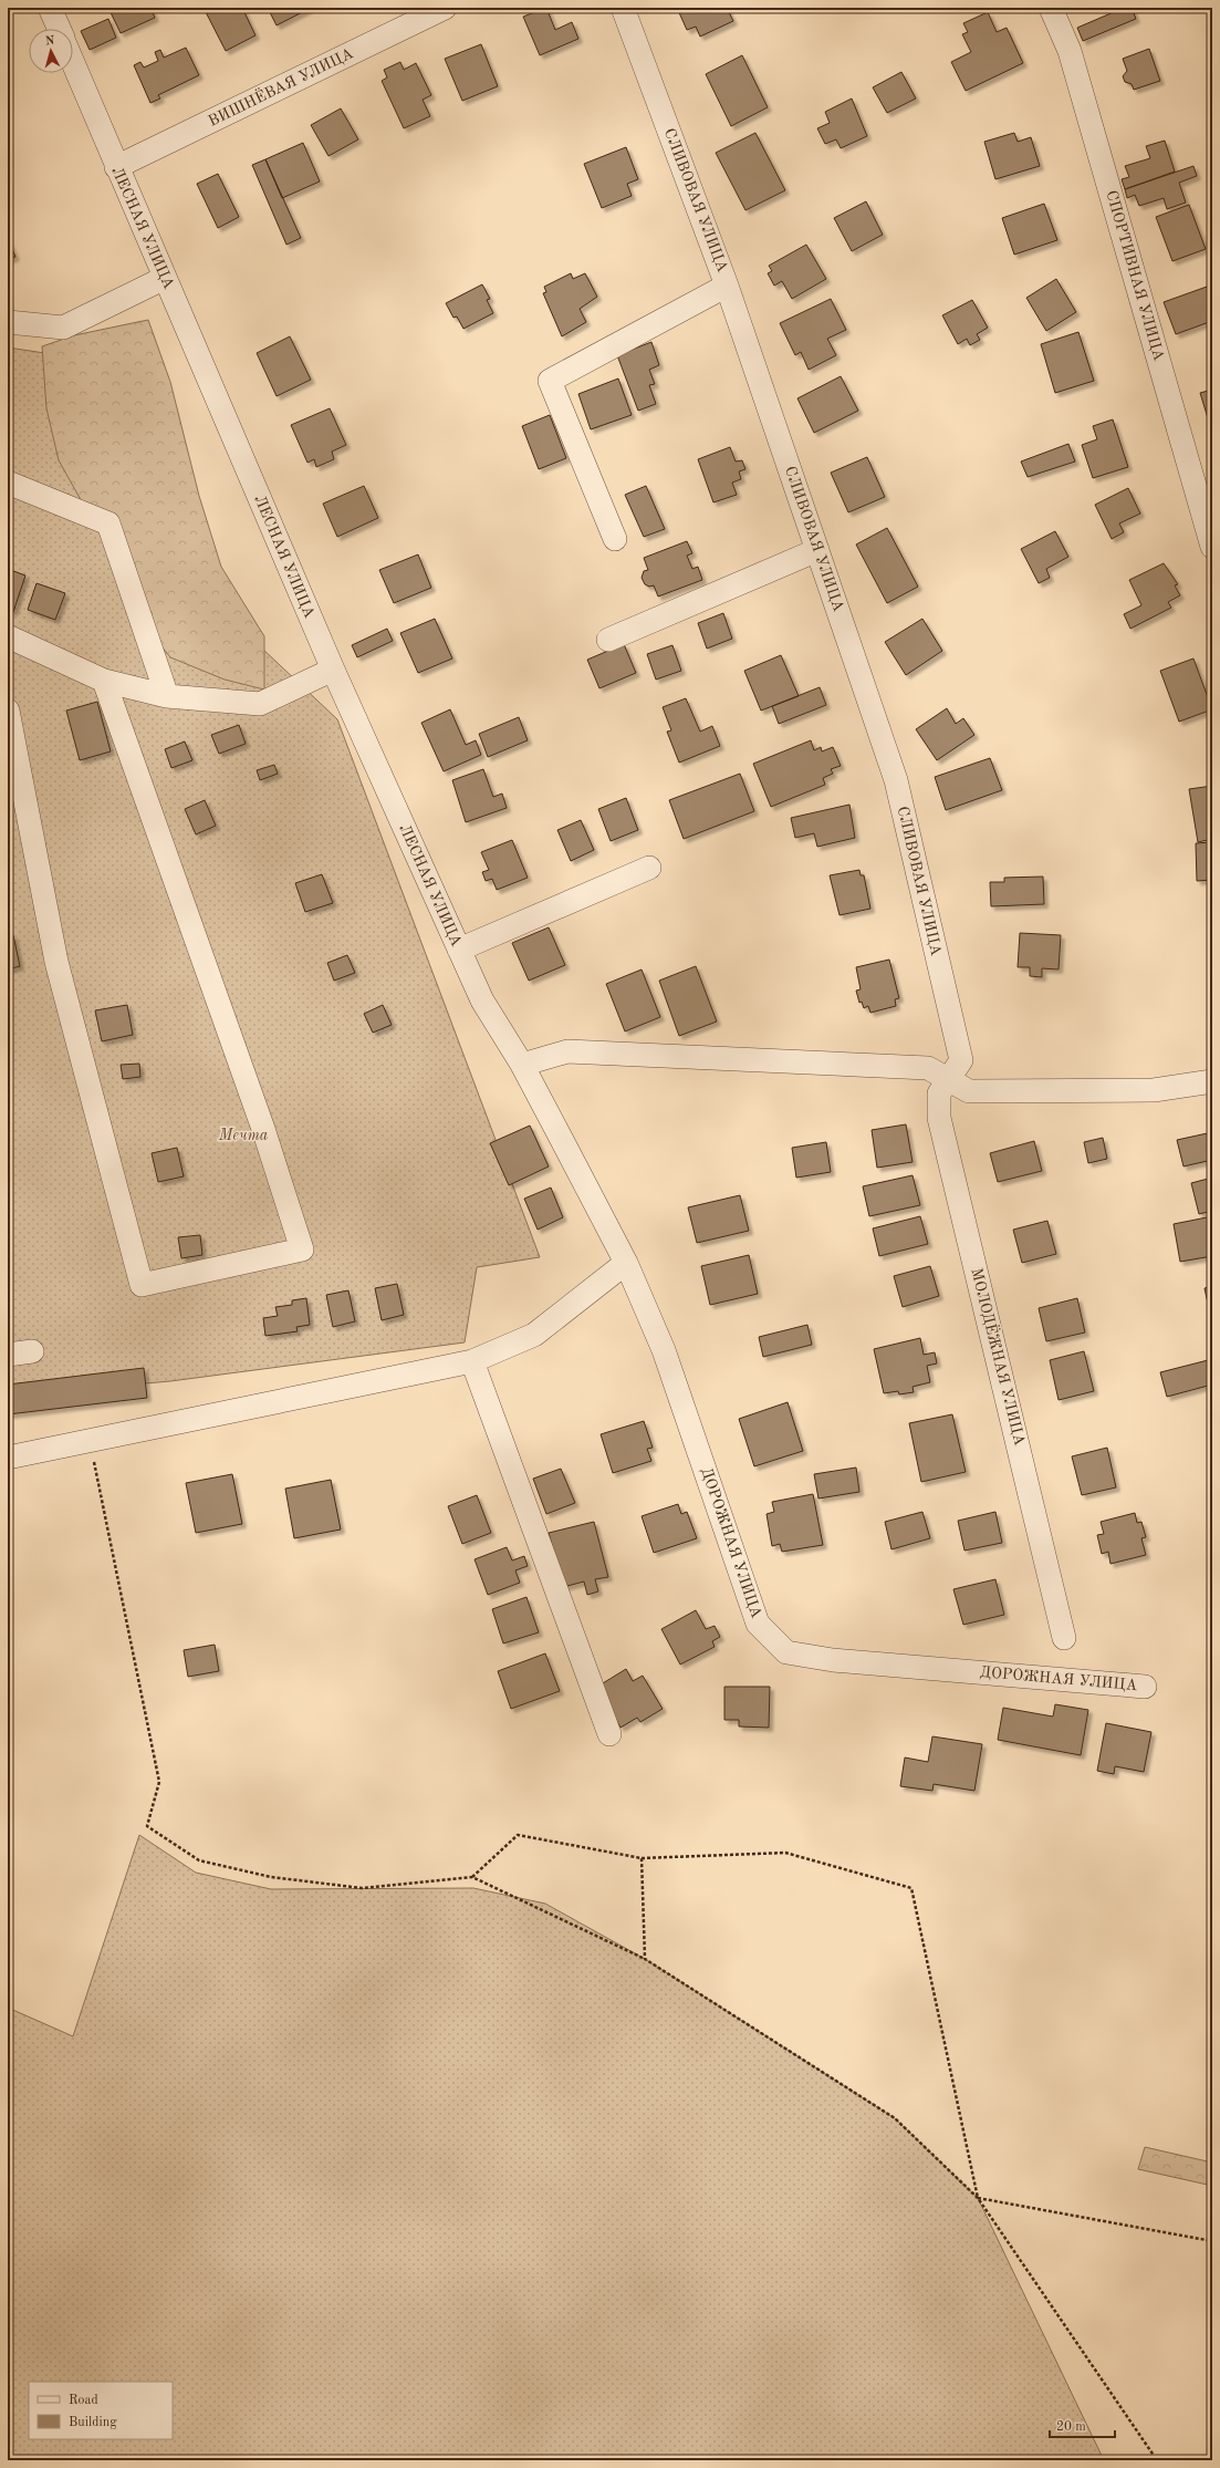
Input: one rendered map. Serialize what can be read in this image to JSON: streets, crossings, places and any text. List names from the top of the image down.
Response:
{
  "streets": {
    "street": [
      "ВИШНЁВАЯ УЛИЦА",
      "СЛИВОВАЯ УЛИЦА",
      "ЛЕСНАЯ УЛИЦА",
      "СПОРТИВНАЯ УЛИЦА",
      "МОЛОДЁЖНАЯ УЛИЦА",
      "ДОРОЖНАЯ УЛИЦА"
    ]
  },
  "crossings": [
    ["ВИШНЁВАЯ УЛИЦА", "ЛЕСНАЯ УЛИЦА"],
    ["СЛИВОВАЯ УЛИЦА", "МОЛОДЁЖНАЯ УЛИЦА"],
    ["ЛЕСНАЯ УЛИЦА", "ДОРОЖНАЯ УЛИЦА"]
  ],
  "parks": ["Мечта"],
  "legend": ["Road", "Building"],
  "scale_bar": "20 m",
  "north": "top"
}
